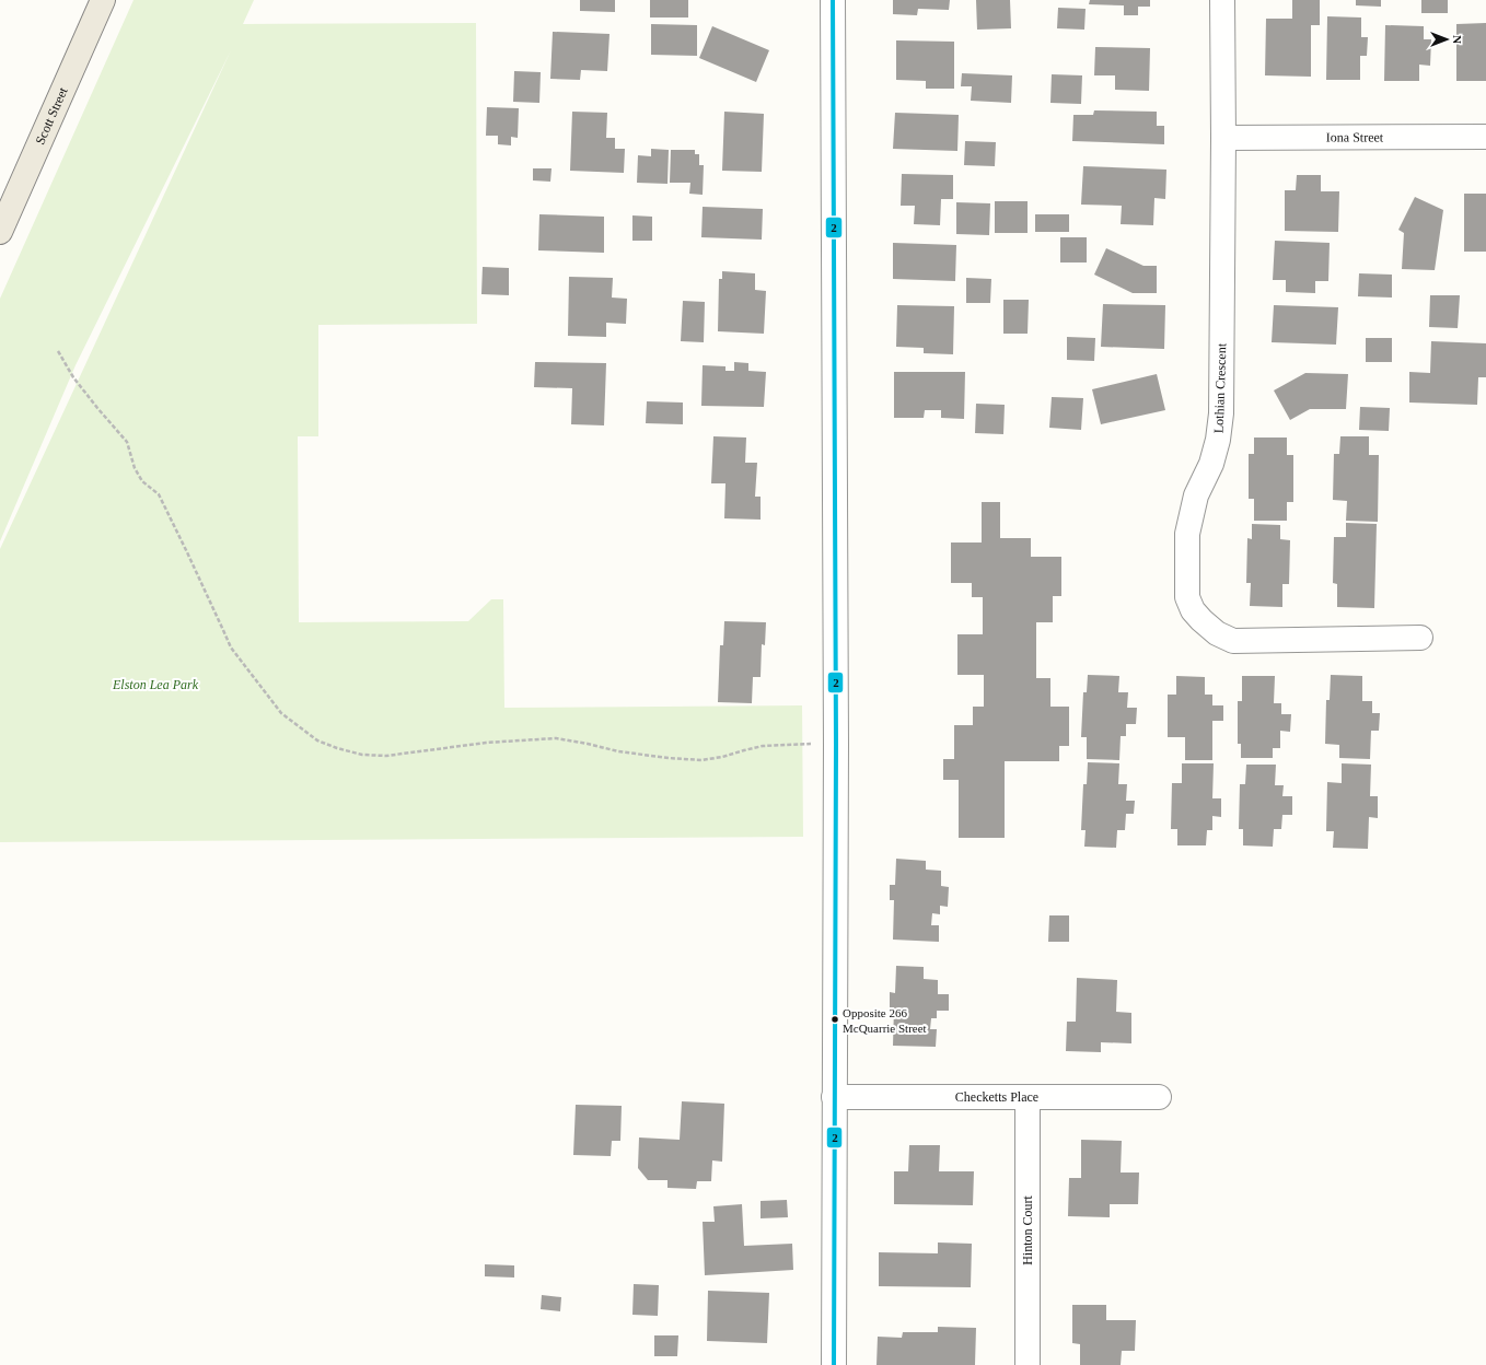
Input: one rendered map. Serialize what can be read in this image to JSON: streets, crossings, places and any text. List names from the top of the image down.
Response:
{
  "streets": {
    "main road": ["Scott Street"],
    "street": [
      "Iona Street",
      "Lothian Crescent",
      "Checketts Place",
      "Hinton Court"
    ]
  },
  "crossings": [
    ["Iona Street", "Lothian Crescent"],
    ["Checketts Place", "Hinton Court"]
  ],
  "parks": ["Elston Lea Park"],
  "places": ["Opposite 266 McQuarrie Street"],
  "lines": ["transit line 2"],
  "north": "right"
}
